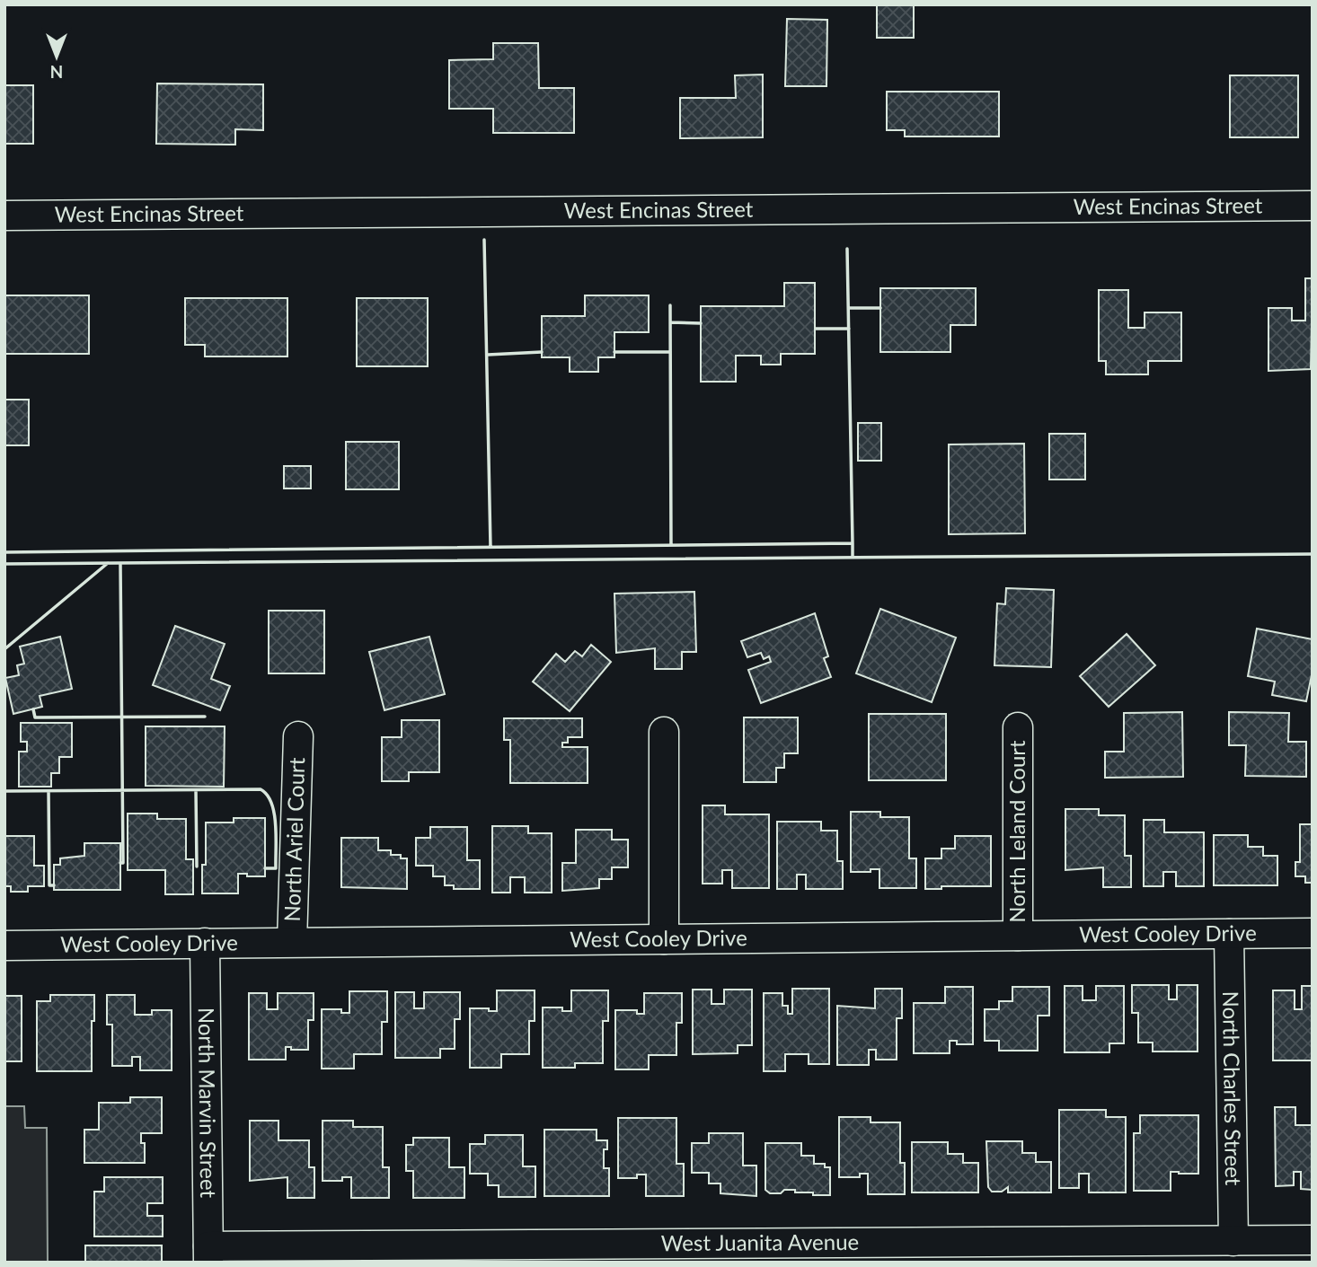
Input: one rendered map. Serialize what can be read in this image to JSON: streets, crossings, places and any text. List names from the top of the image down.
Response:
{
  "streets": {
    "street": [
      "West Encinas Street",
      "North Leland Court",
      "North Ariel Court",
      "West Cooley Drive",
      "North Charles Street",
      "North Marvin Street",
      "West Juanita Avenue"
    ]
  },
  "crossings": [
    ["North Leland Court", "West Cooley Drive"],
    ["North Ariel Court", "West Cooley Drive"],
    ["West Cooley Drive", "North Charles Street"],
    ["West Cooley Drive", "North Marvin Street"],
    ["North Charles Street", "West Juanita Avenue"],
    ["North Marvin Street", "West Juanita Avenue"]
  ],
  "north": "bottom"
}
